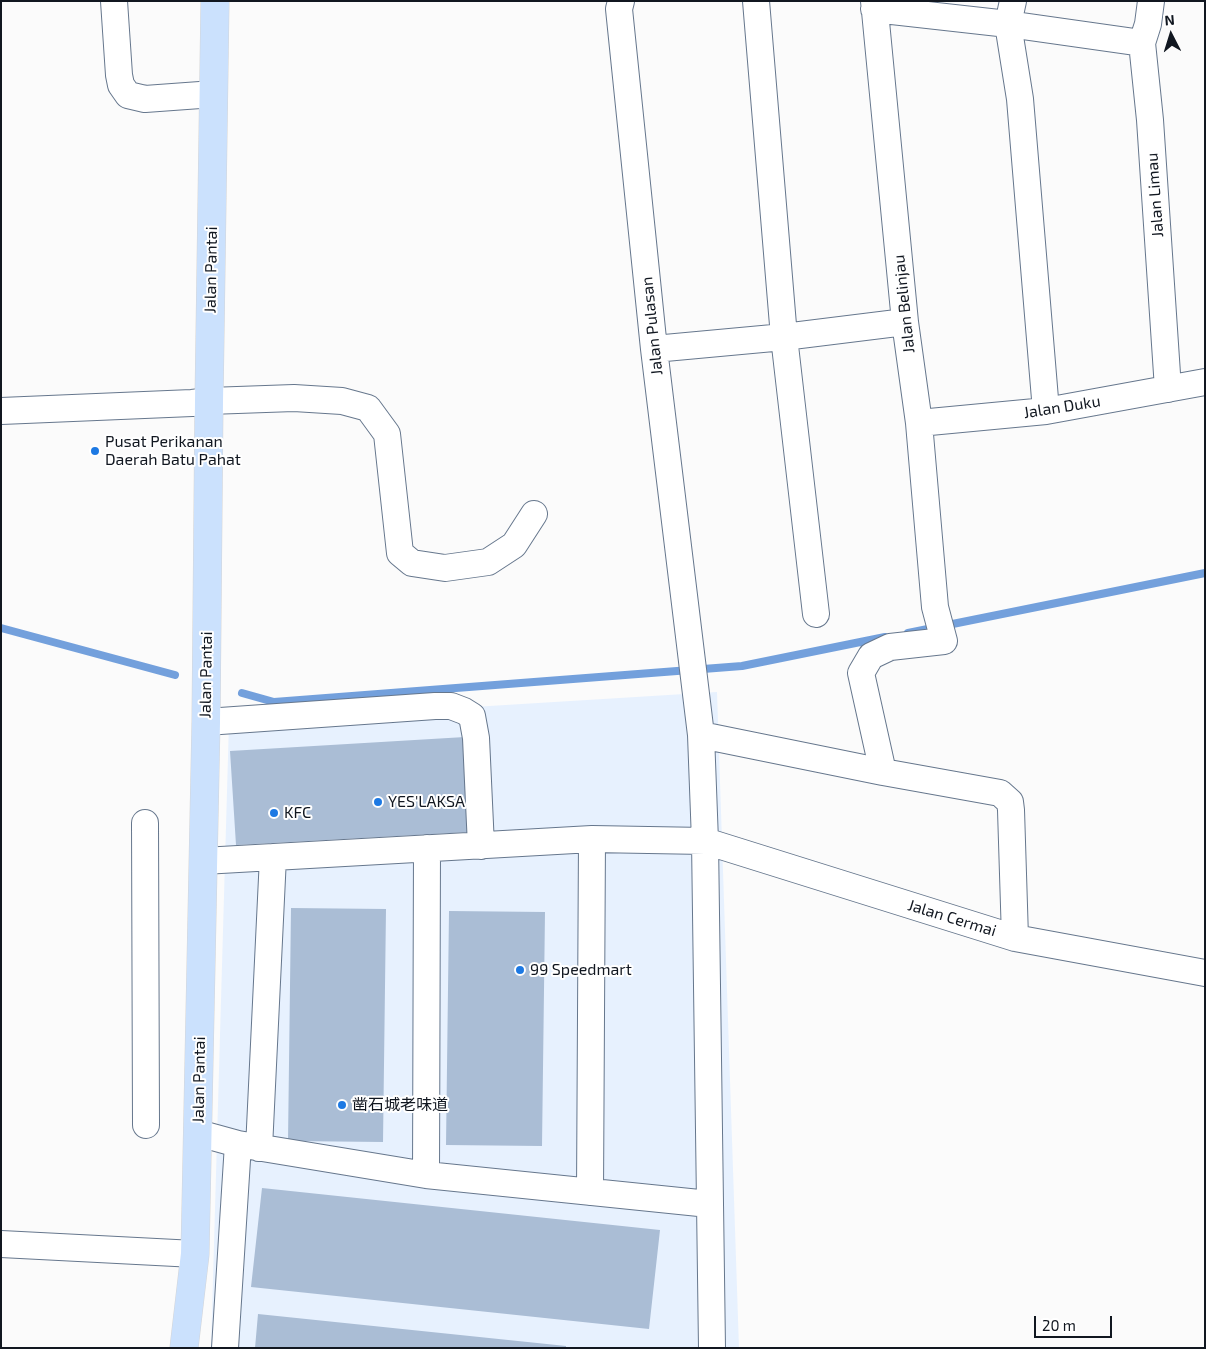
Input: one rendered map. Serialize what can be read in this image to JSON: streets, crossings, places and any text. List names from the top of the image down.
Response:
{
  "streets": {
    "main road": ["Jalan Pantai"],
    "street": [
      "Jalan Limau",
      "Jalan Belinjau",
      "Jalan Pulasan",
      "Jalan Duku",
      "Jalan Cermai"
    ]
  },
  "crossings": [
    ["Jalan Limau", "Jalan Duku"],
    ["Jalan Pantai", "Jalan Cermai"],
    ["Jalan Belinjau", "Jalan Duku"],
    ["Jalan Pulasan", "Jalan Cermai"]
  ],
  "places": [
    "Pusat Perikanan Daerah Batu Pahat",
    "YES'LAKSA",
    "KFC",
    "99 Speedmart",
    "凿石城老味道"
  ],
  "scale_bar": "20 m",
  "north": "top"
}
